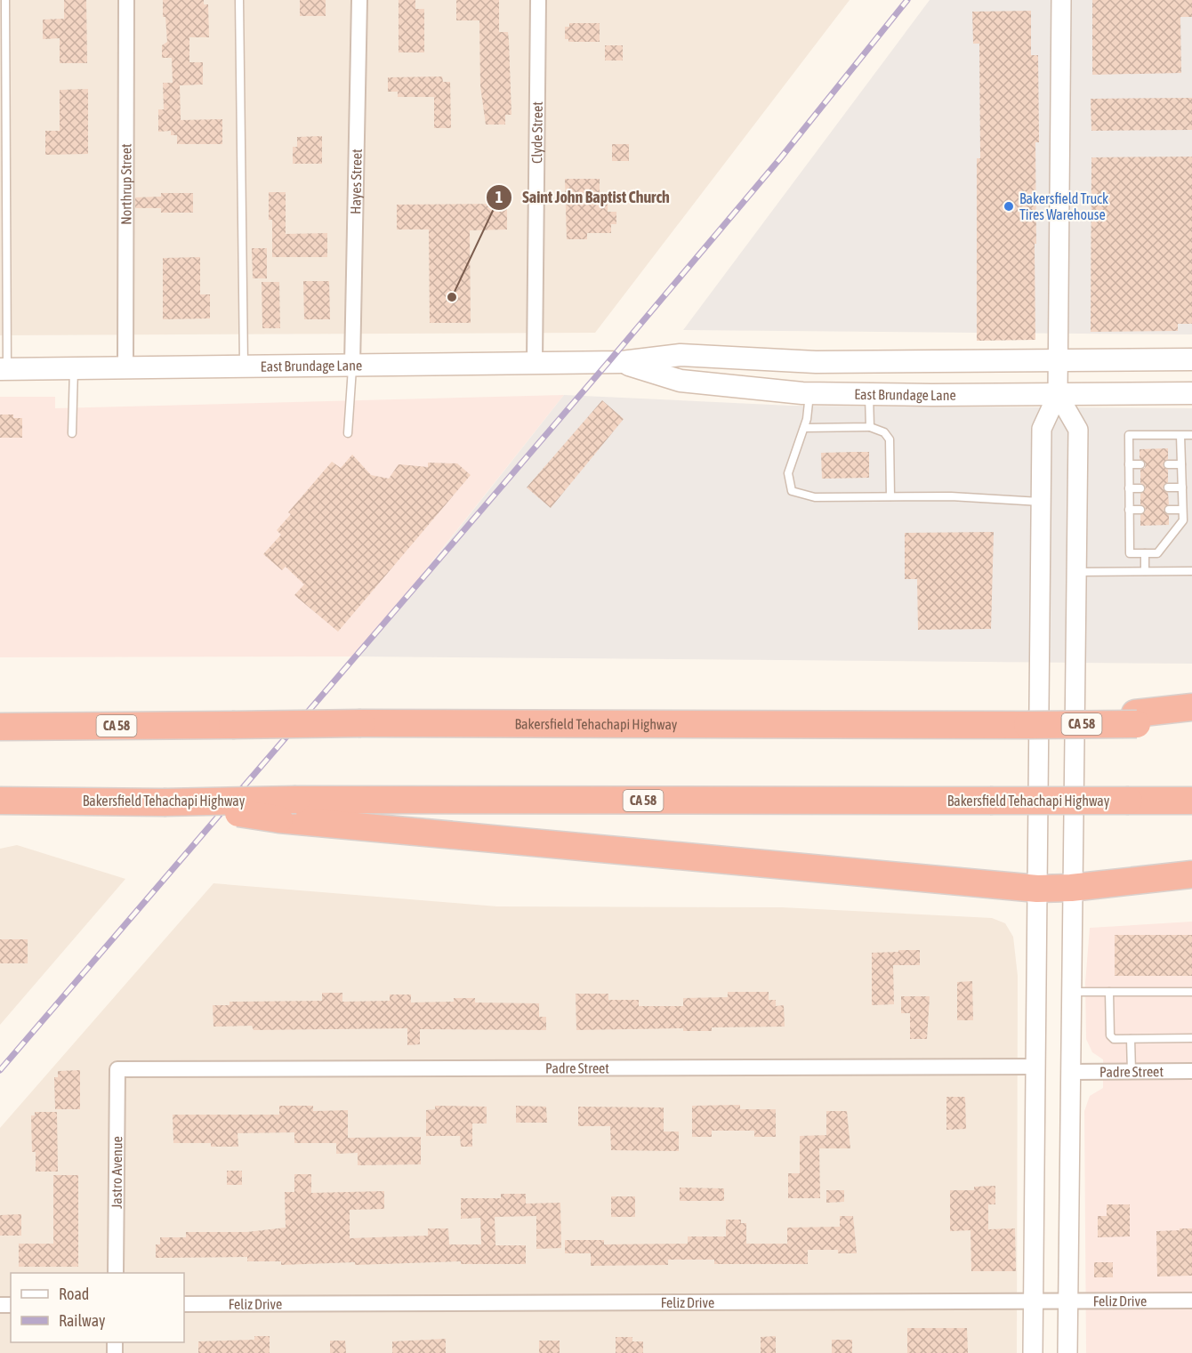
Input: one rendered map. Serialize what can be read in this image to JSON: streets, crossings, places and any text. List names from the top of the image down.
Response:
{
  "streets": {
    "highway": ["Bakersfield Tehachapi Highway", "CA 58"],
    "main road": ["East Brundage Lane"],
    "street": [
      "Clyde Street",
      "Hayes Street",
      "Northrup Street",
      "Padre Street",
      "Jastro Avenue",
      "Feliz Drive"
    ]
  },
  "crossings": [
    ["Clyde Street", "East Brundage Lane"],
    ["Hayes Street", "East Brundage Lane"],
    ["Northrup Street", "East Brundage Lane"],
    ["Padre Street", "Jastro Avenue"]
  ],
  "places": ["Bakersfield Truck Tires Warehouse", "Saint John Baptist Church"],
  "legend": ["Road", "Railway"]
}
